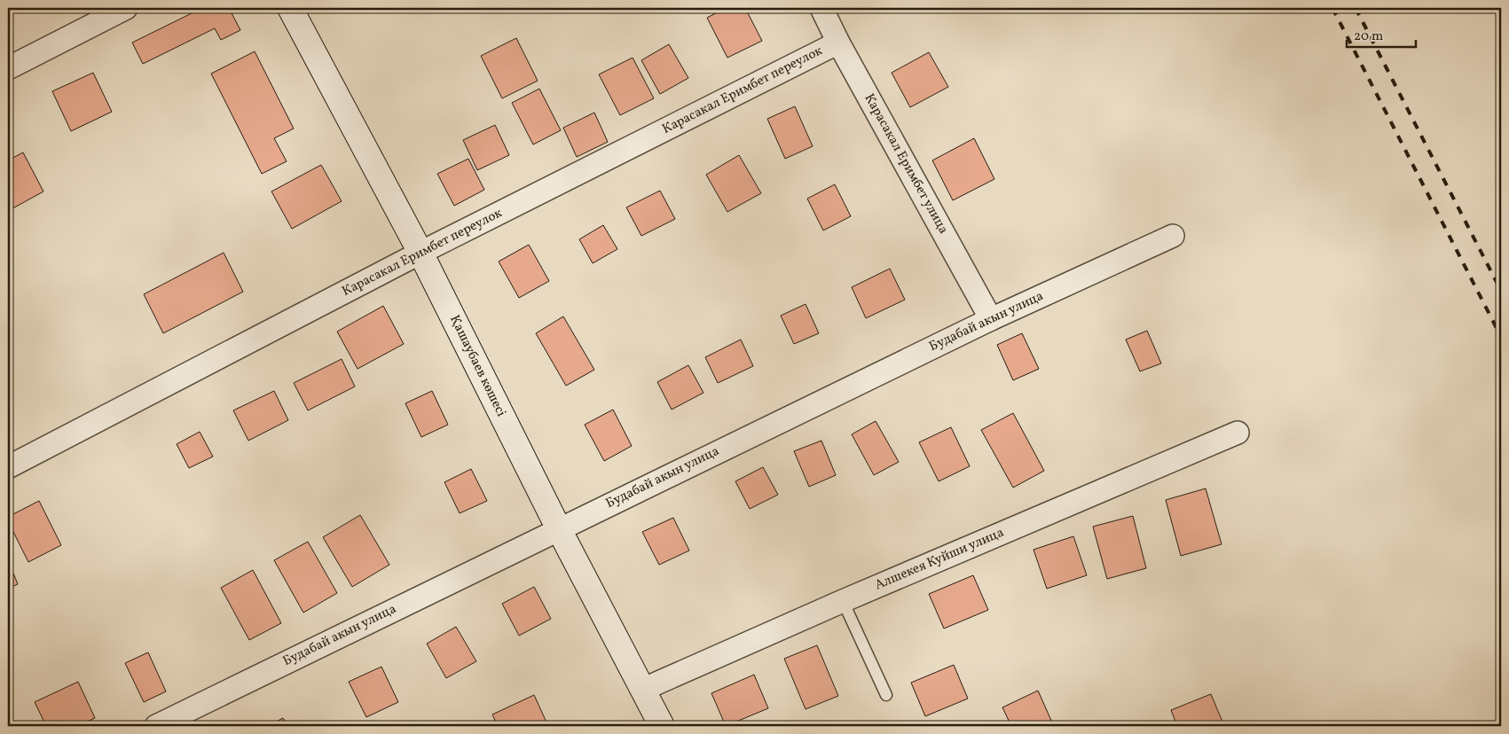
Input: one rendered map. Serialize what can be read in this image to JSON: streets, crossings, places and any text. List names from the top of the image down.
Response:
{
  "streets": {
    "street": [
      "Карасакал Еримбет переулок",
      "Карасакал Еримбет улица",
      "Будабай акын улица",
      "Қашаубаев көшесі",
      "Алшекея Куйши улица"
    ]
  },
  "crossings": [
    ["Карасакал Еримбет переулок", "Карасакал Еримбет улица"],
    ["Карасакал Еримбет переулок", "Қашаубаев көшесі"],
    ["Карасакал Еримбет улица", "Будабай акын улица"],
    ["Будабай акын улица", "Қашаубаев көшесі"],
    ["Қашаубаев көшесі", "Алшекея Куйши улица"]
  ],
  "scale_bar": "20 m"
}
